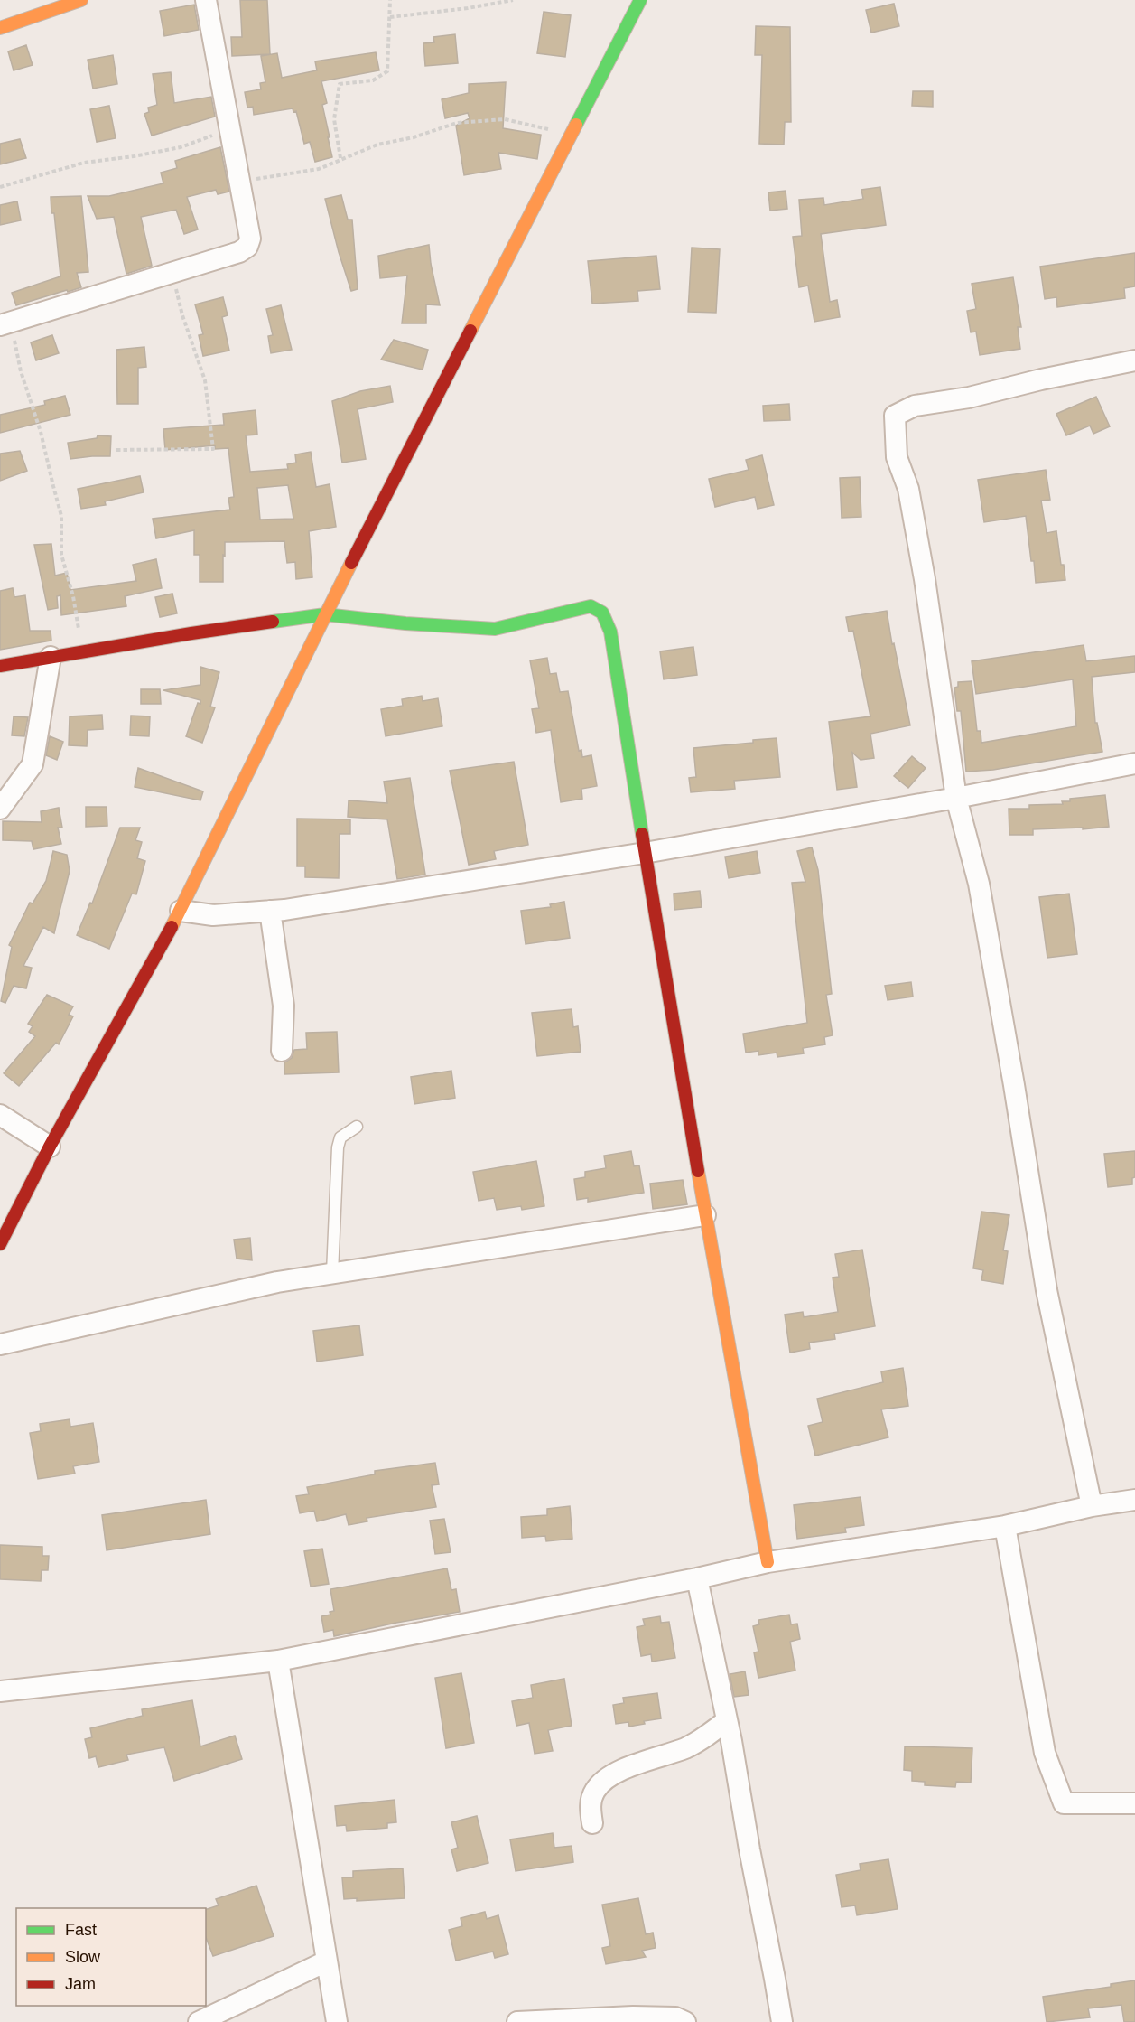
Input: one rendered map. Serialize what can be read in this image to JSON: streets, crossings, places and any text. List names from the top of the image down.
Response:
{
  "legend": ["Fast", "Slow", "Jam"]
}
